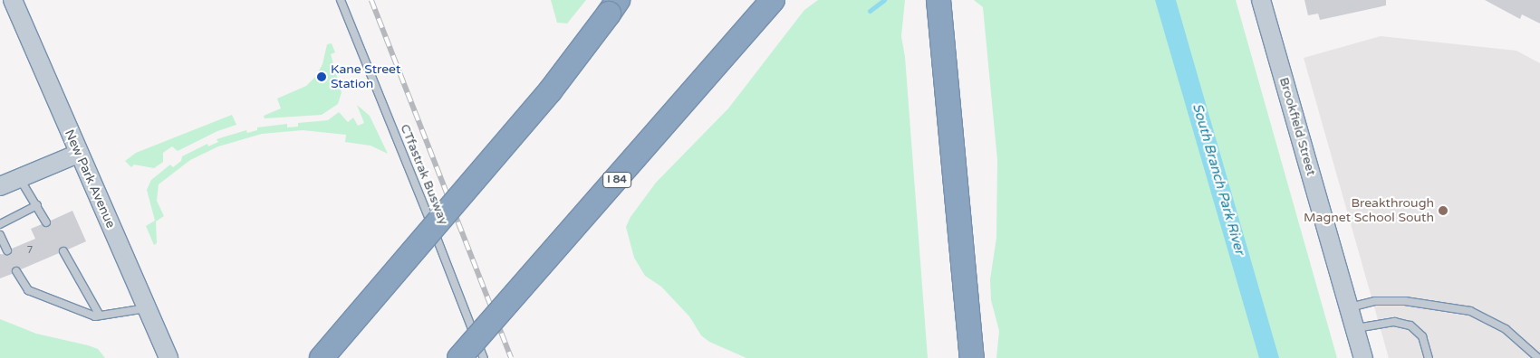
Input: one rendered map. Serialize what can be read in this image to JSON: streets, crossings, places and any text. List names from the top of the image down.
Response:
{
  "streets": {
    "highway": ["I 84"],
    "street": ["Brookfield Street", "New Park Avenue"],
    "lane": ["CTfastrak Busway"]
  },
  "water": ["South Branch Park River"],
  "places": ["Kane Street Station", "Breakthrough Magnet School South"],
  "house_numbers": ["7"]
}
